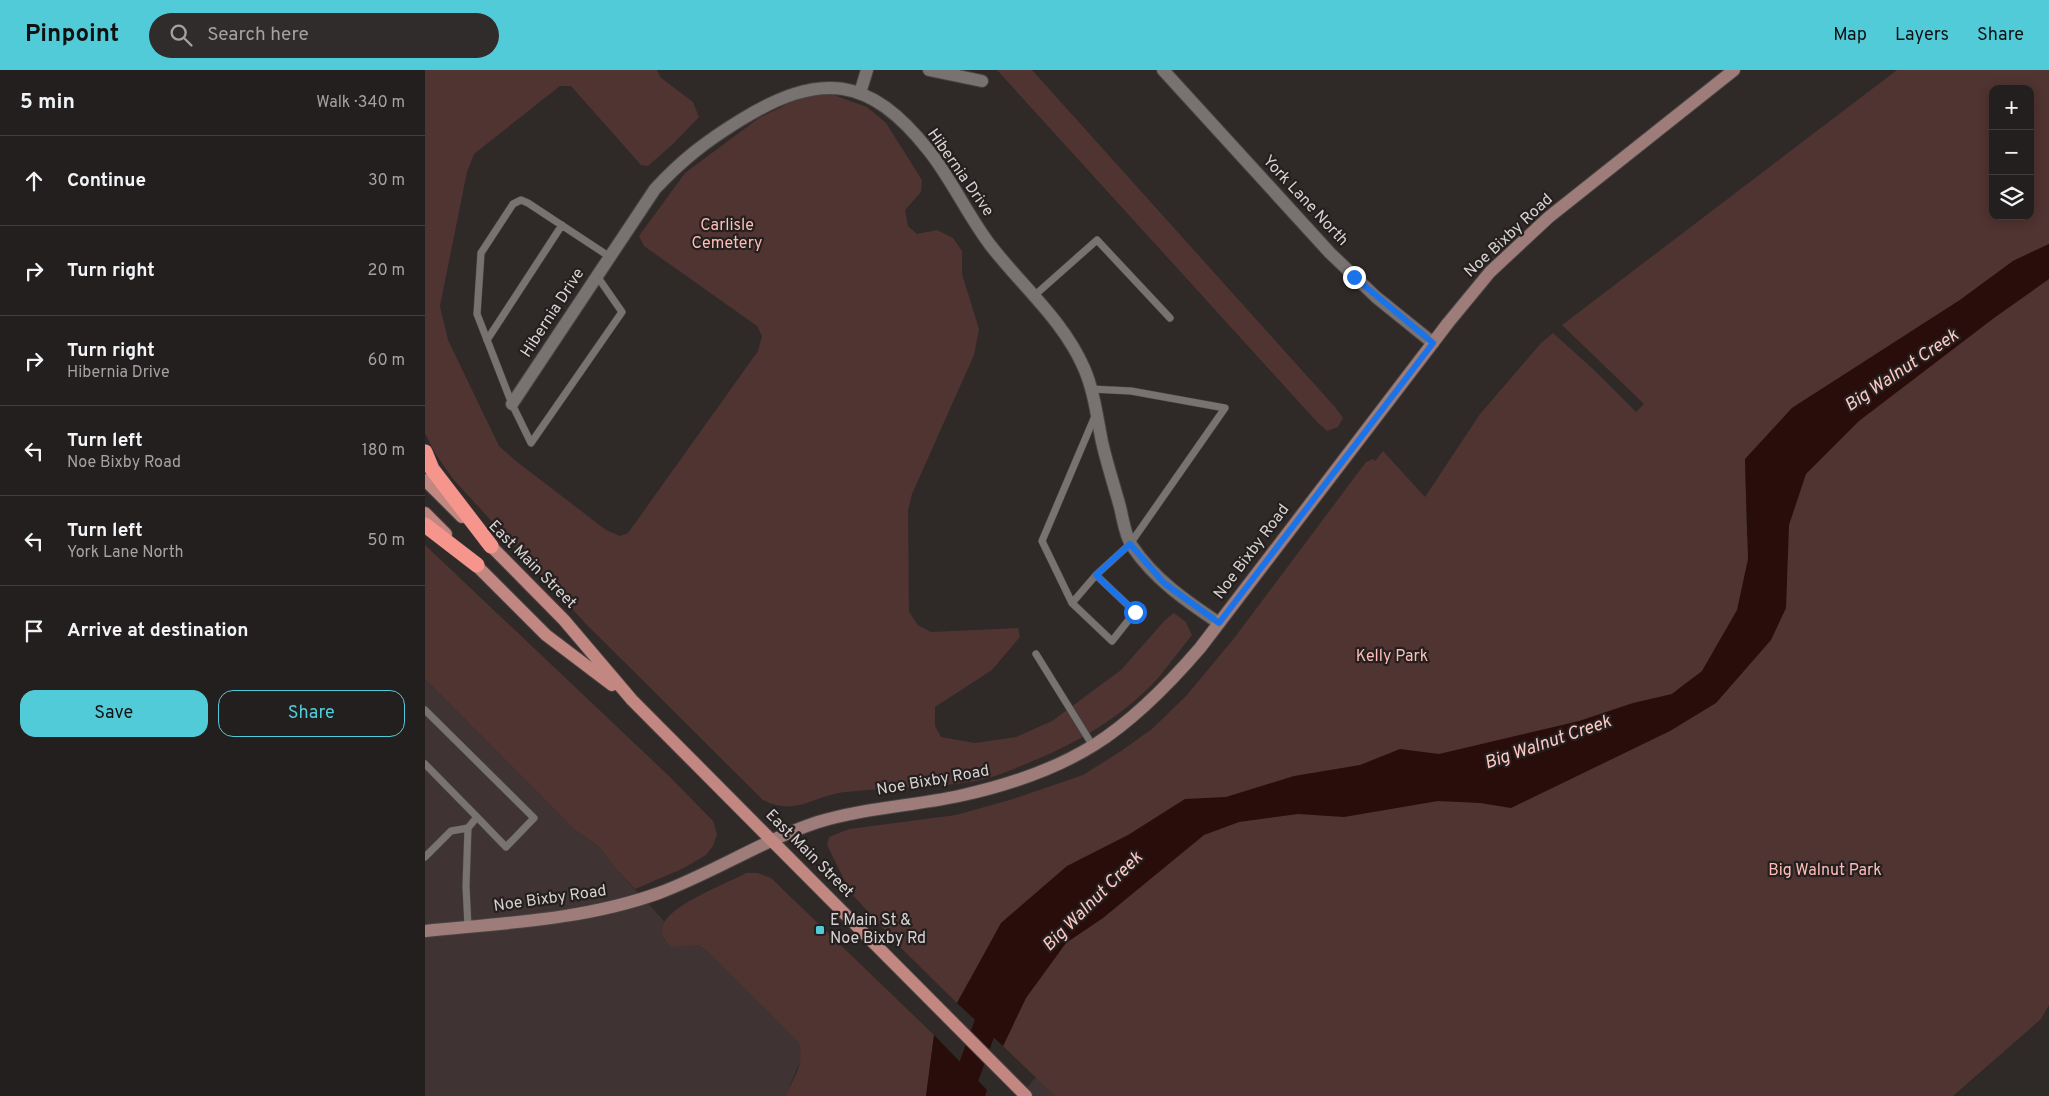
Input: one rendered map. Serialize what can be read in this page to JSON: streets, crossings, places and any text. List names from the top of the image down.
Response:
{
  "streets": {
    "main road": ["East Main Street"],
    "street": ["Hibernia Drive", "York Lane North", "Noe Bixby Road"]
  },
  "crossings": [
    ["Hibernia Drive", "Noe Bixby Road"],
    ["York Lane North", "Noe Bixby Road"],
    ["Noe Bixby Road", "East Main Street"]
  ],
  "water": ["Big Walnut Creek"],
  "parks": ["Carlisle Cemetery", "Kelly Park", "Big Walnut Park"],
  "places": {
    "transit": ["E Main St & Noe Bixby Rd"]
  },
  "page": {
    "header": "Pinpoint",
    "search": "Search here",
    "nav": ["Map", "Layers", "Share"],
    "heading": ["5 min", "Walk · 340 m"],
    "map_buttons": ["+", "−"],
    "list": [
      ["Continue", "30 m"],
      ["Turn right", "20 m"],
      ["Turn right", "Hibernia Drive", "60 m"],
      ["Turn left", "Noe Bixby Road", "180 m"],
      ["Turn left", "York Lane North", "50 m"],
      "Arrive at destination"
    ],
    "buttons": ["Save", "Share"]
  }
}
